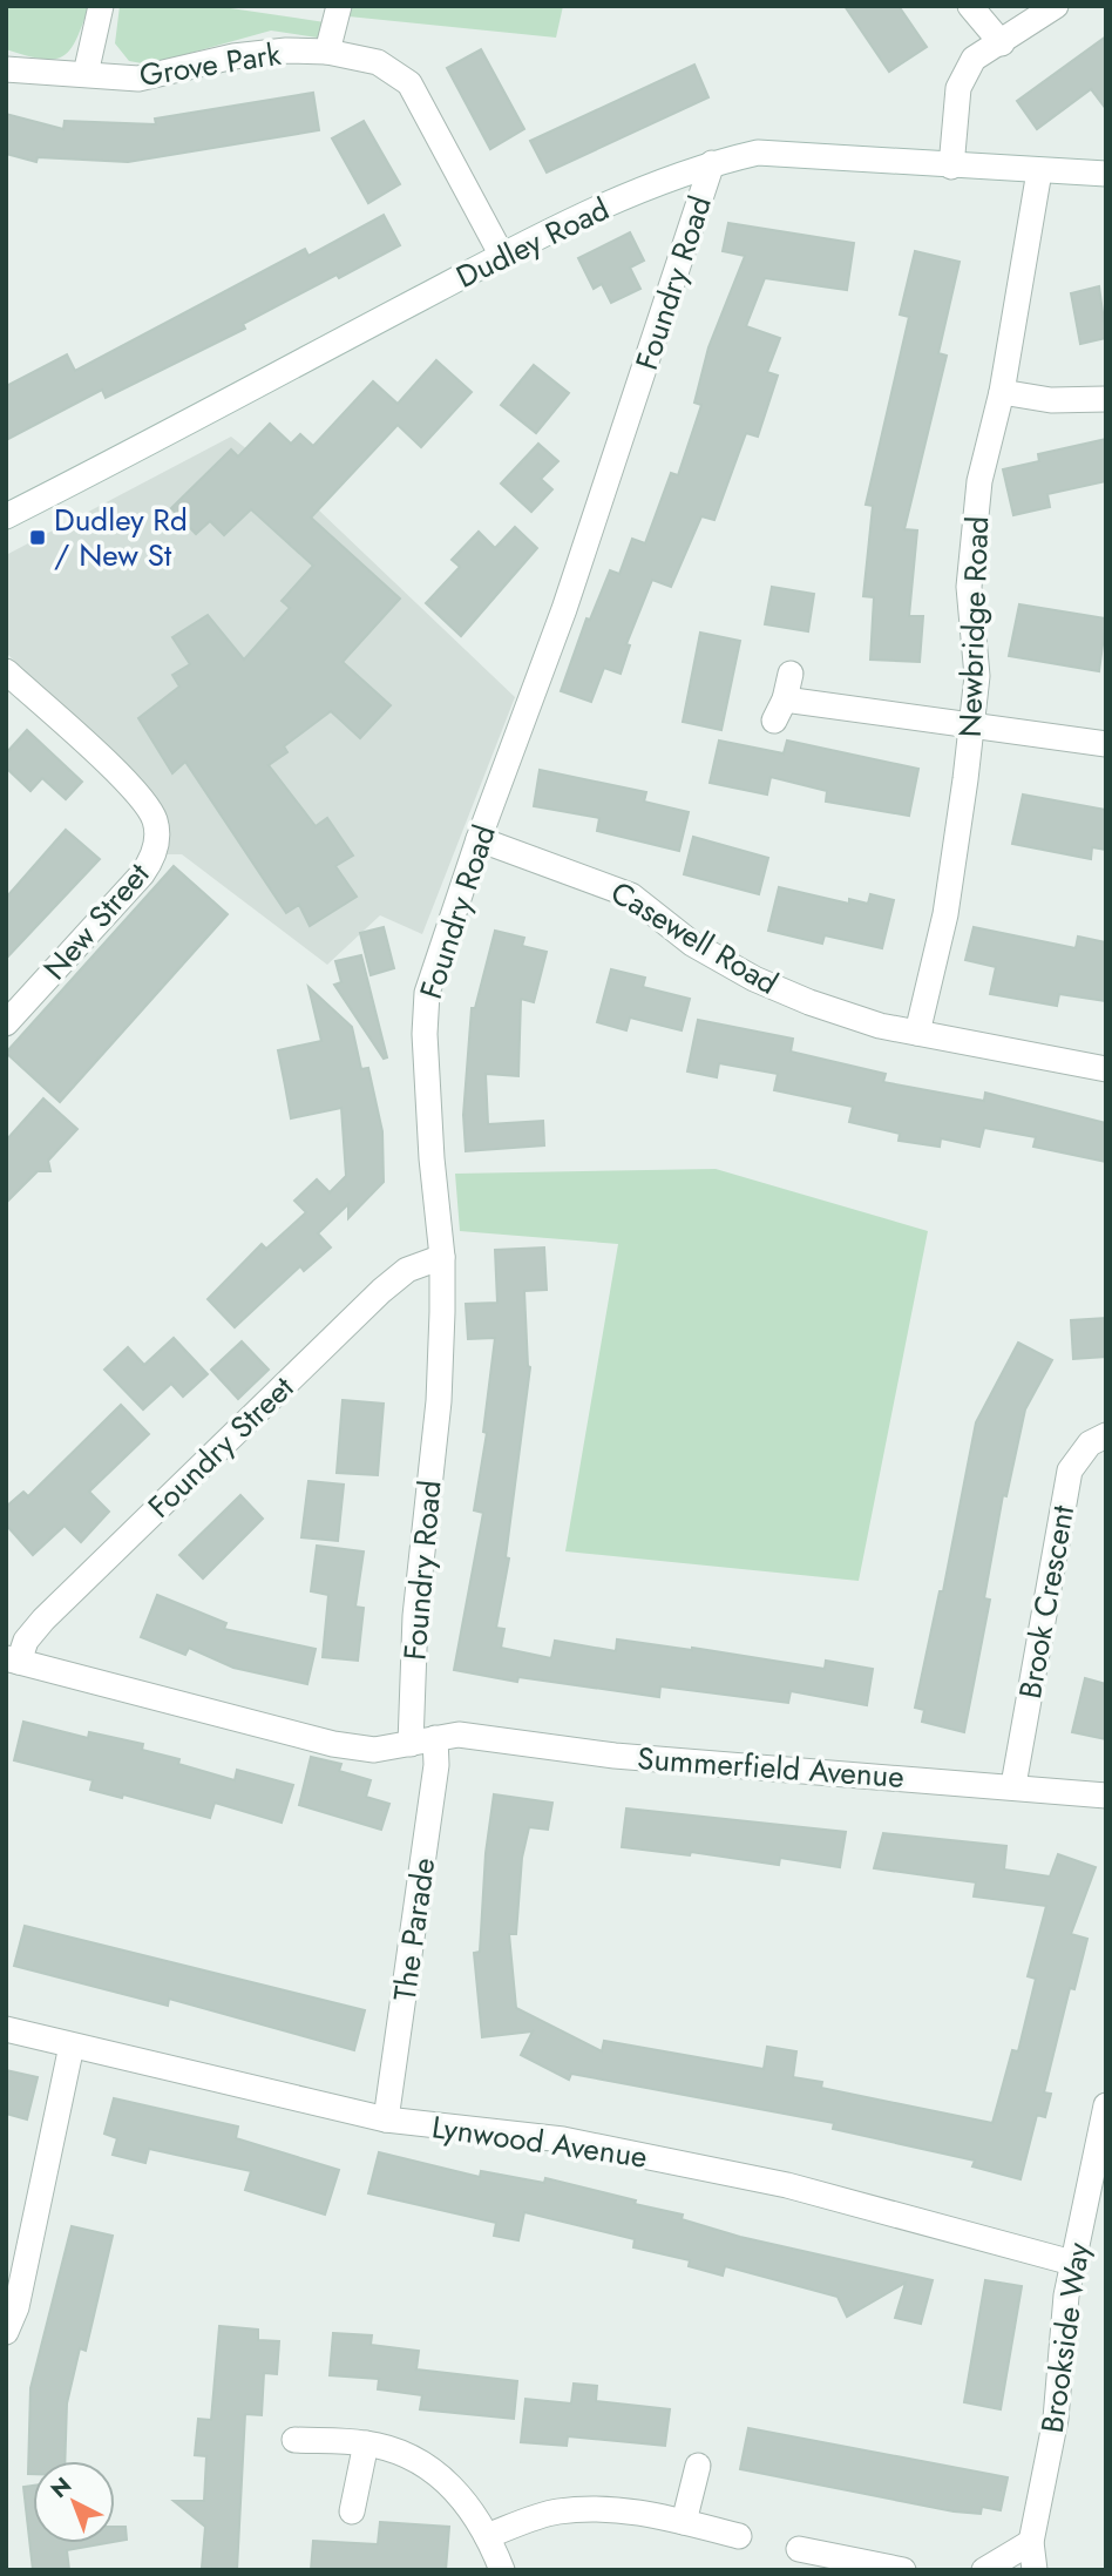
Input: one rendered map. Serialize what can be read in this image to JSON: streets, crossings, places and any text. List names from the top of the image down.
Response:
{
  "streets": {
    "street": [
      "Grove Park",
      "Dudley Road",
      "Foundry Road",
      "Newbridge Road",
      "New Street",
      "Casewell Road",
      "Foundry Street",
      "Brook Crescent",
      "Summerfield Avenue",
      "The Parade",
      "Lynwood Avenue",
      "Brookside Way"
    ]
  },
  "crossings": [
    ["Grove Park", "Dudley Road"],
    ["Dudley Road", "Foundry Road"],
    ["Dudley Road", "Newbridge Road"],
    ["Foundry Road", "Casewell Road"],
    ["Foundry Road", "Foundry Street"],
    ["Newbridge Road", "Casewell Road"],
    ["Brook Crescent", "Summerfield Avenue"],
    ["Summerfield Avenue", "The Parade"],
    ["The Parade", "Lynwood Avenue"],
    ["Lynwood Avenue", "Brookside Way"]
  ],
  "places": {
    "transit": ["Dudley Rd / New St"]
  },
  "north": "top left"
}
